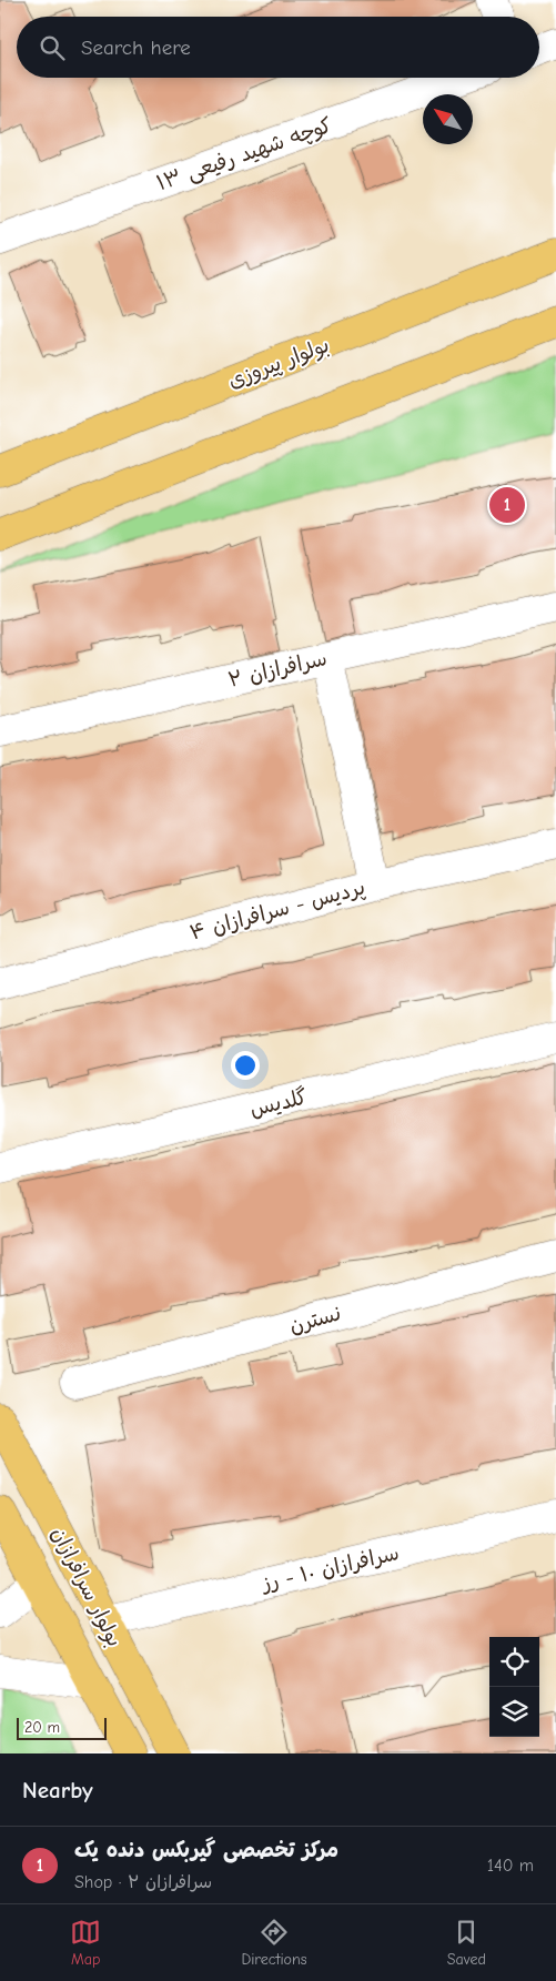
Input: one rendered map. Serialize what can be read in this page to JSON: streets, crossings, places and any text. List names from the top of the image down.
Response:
{
  "streets": {
    "main road": ["بولوار پیروزی", "بولوار سرافرازان"],
    "street": [
      "کوچه شهید رفیعی ۱۳",
      "سرافرازان ۲",
      "پردیس - سرافرازان ۴",
      "گلدیس",
      "نسترن",
      "سرافرازان ۱۰ - رز"
    ]
  },
  "crossings": [
    ["سرافرازان ۱۰ - رز", "بولوار سرافرازان"]
  ],
  "scale_bar": "20 m",
  "north": "top left",
  "page": {
    "search": "Search here",
    "pins": "1",
    "scale": "20 m",
    "heading": "Nearby",
    "list": [
      {
        "mark": "1",
        "name": "مرکز تخصصی گیربکس دنده یک",
        "note": "Shop · سرافرازان ۲",
        "value": "140 m"
      }
    ],
    "nav": ["Map", "Directions", "Saved"]
  }
}
